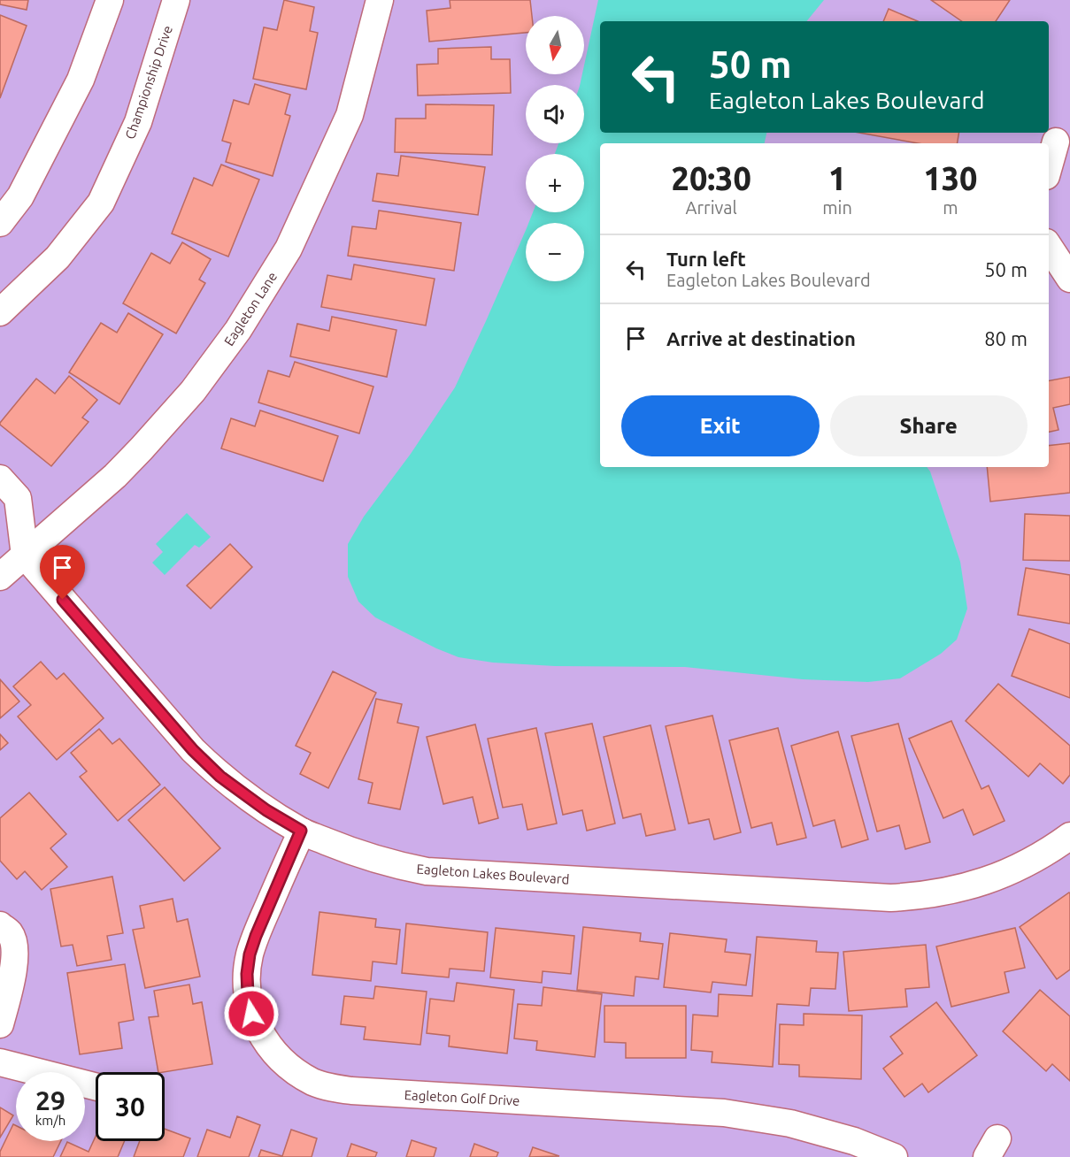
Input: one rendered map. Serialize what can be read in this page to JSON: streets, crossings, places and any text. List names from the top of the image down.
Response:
{
  "streets": {
    "street": [
      "Championship Drive",
      "Eagleton Lane",
      "Eagleton Lakes Boulevard",
      "Eagleton Golf Drive"
    ]
  },
  "crossings": [
    ["Eagleton Lane", "Eagleton Lakes Boulevard"],
    ["Eagleton Lakes Boulevard", "Eagleton Golf Drive"]
  ],
  "north": "bottom",
  "page": {
    "map_buttons": ["+", "−"],
    "turn": ["50 m", "Eagleton Lakes Boulevard"],
    "eta": [
      "20:30",
      "Arrival",
      "1",
      "min",
      "130",
      "m"
    ],
    "list": [
      {
        "name": "Turn left",
        "note": "Eagleton Lakes Boulevard",
        "value": "50 m"
      },
      {
        "name": "Arrive at destination",
        "value": "80 m"
      }
    ],
    "buttons": ["Exit", "Share"],
    "speed": "29 km/h",
    "limit": "30"
  }
}
